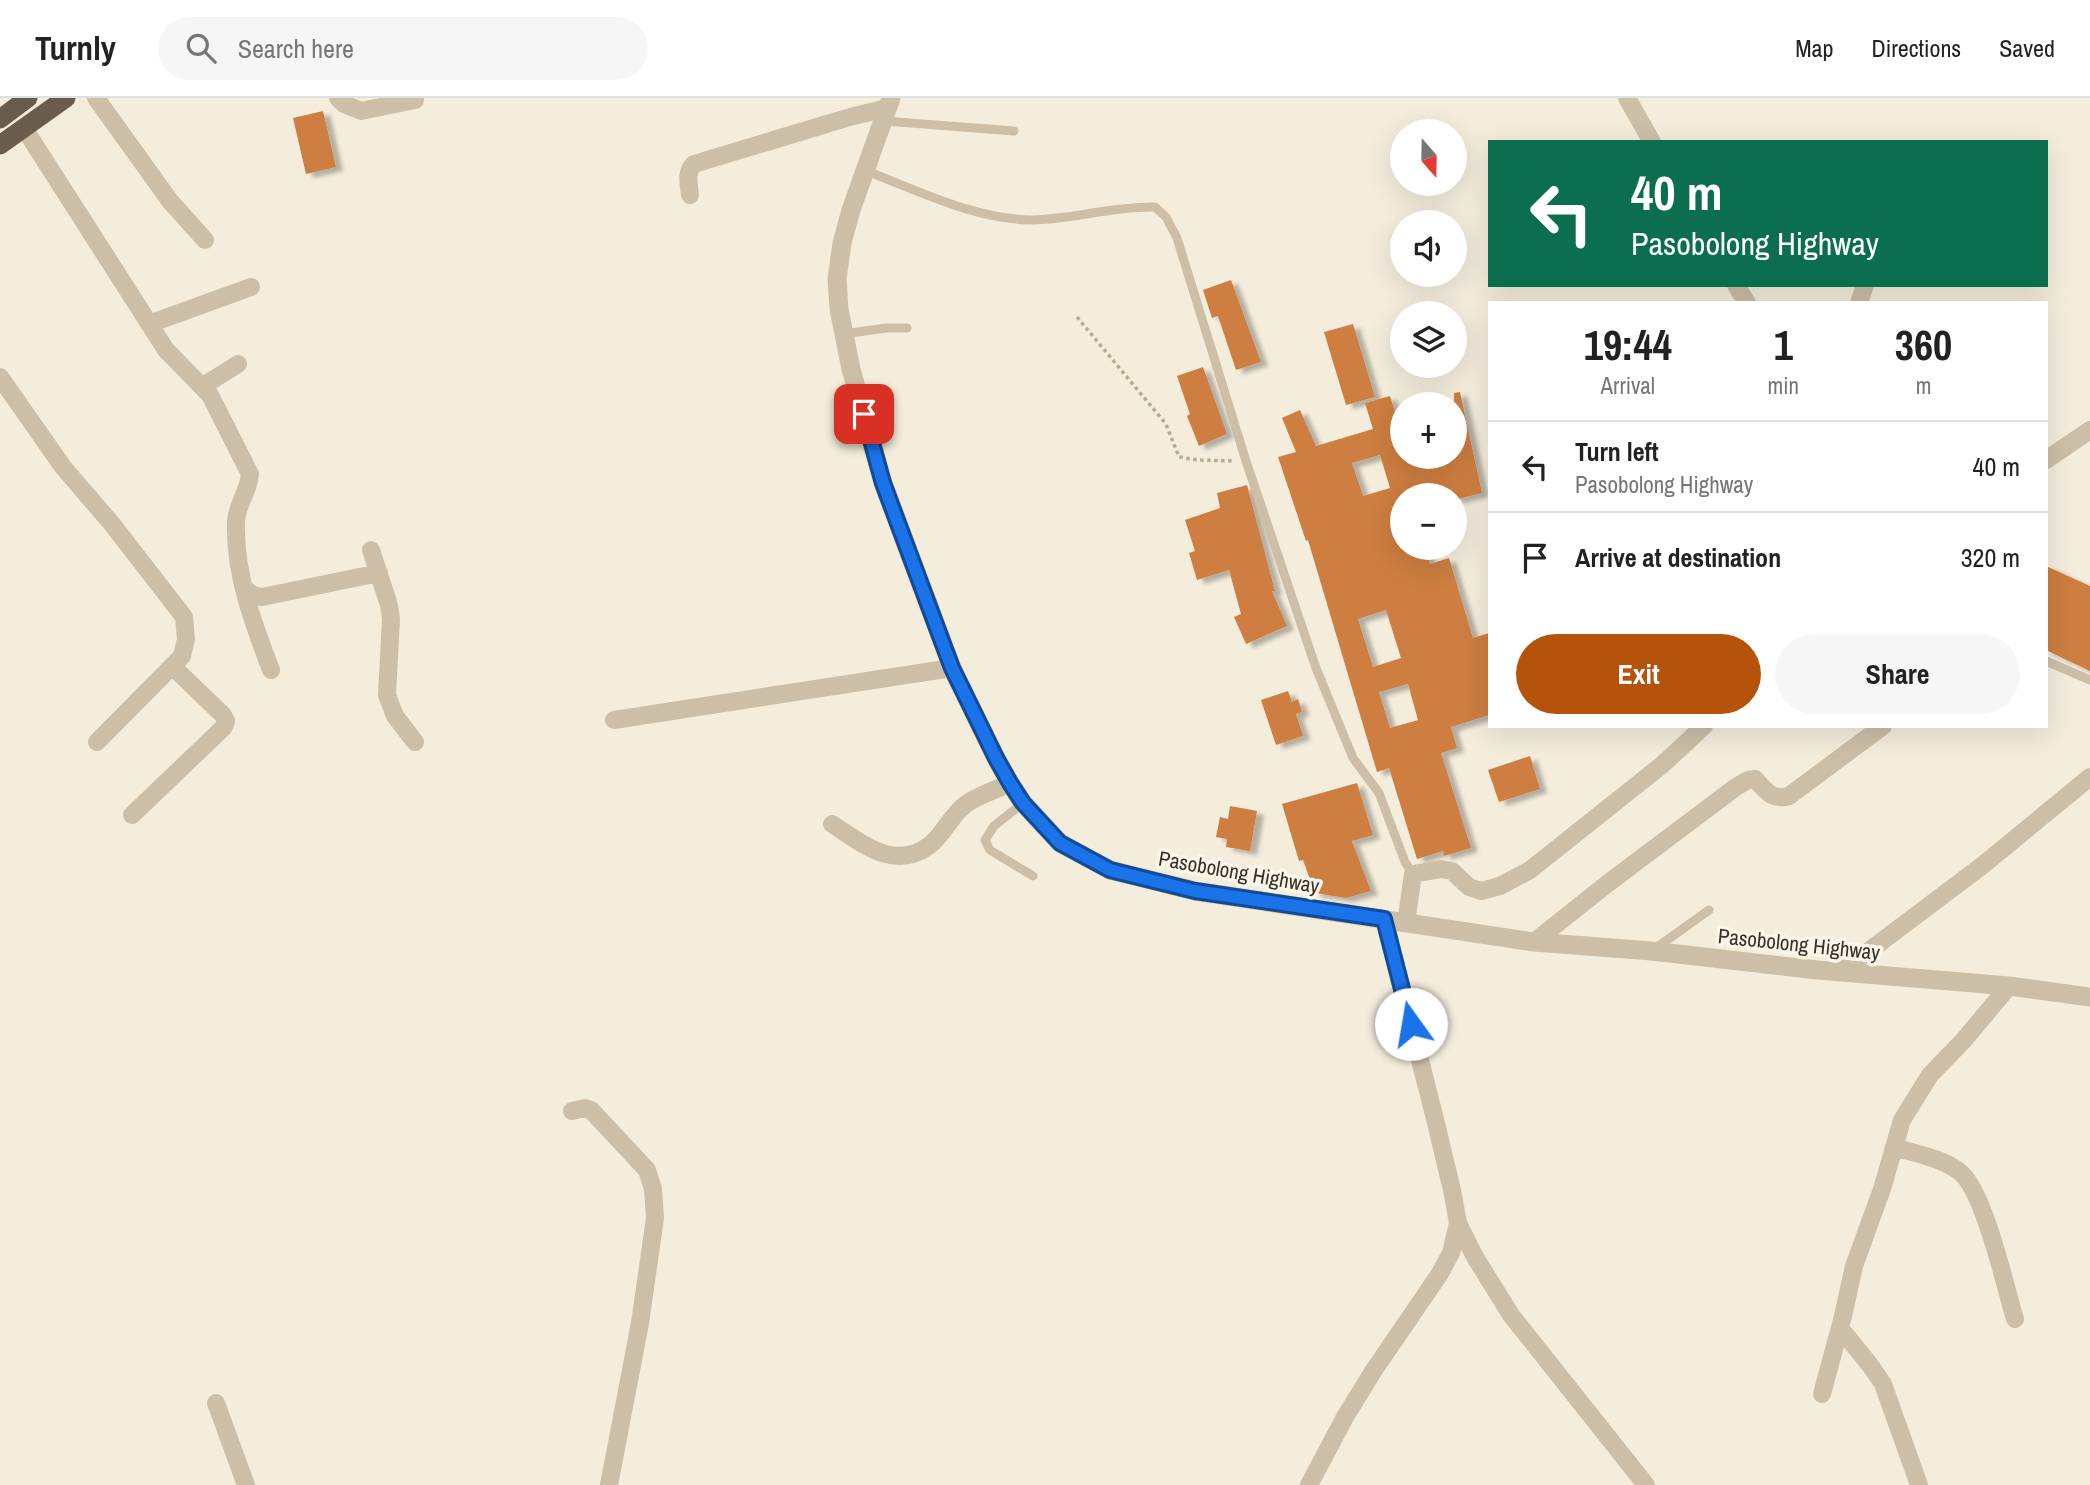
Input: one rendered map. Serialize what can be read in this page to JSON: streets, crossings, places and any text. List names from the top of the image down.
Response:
{
  "streets": {
    "street": ["Pasobolong Highway"]
  },
  "north": "bottom",
  "page": {
    "header": "Turnly",
    "search": "Search here",
    "nav": ["Map", "Directions", "Saved"],
    "map_buttons": ["+", "−"],
    "turn": ["40 m", "Pasobolong Highway"],
    "eta": [
      "19:44",
      "Arrival",
      "1",
      "min",
      "360",
      "m"
    ],
    "list": [
      {
        "name": "Turn left",
        "note": "Pasobolong Highway",
        "value": "40 m"
      },
      {
        "name": "Arrive at destination",
        "value": "320 m"
      }
    ],
    "buttons": ["Exit", "Share"]
  }
}
